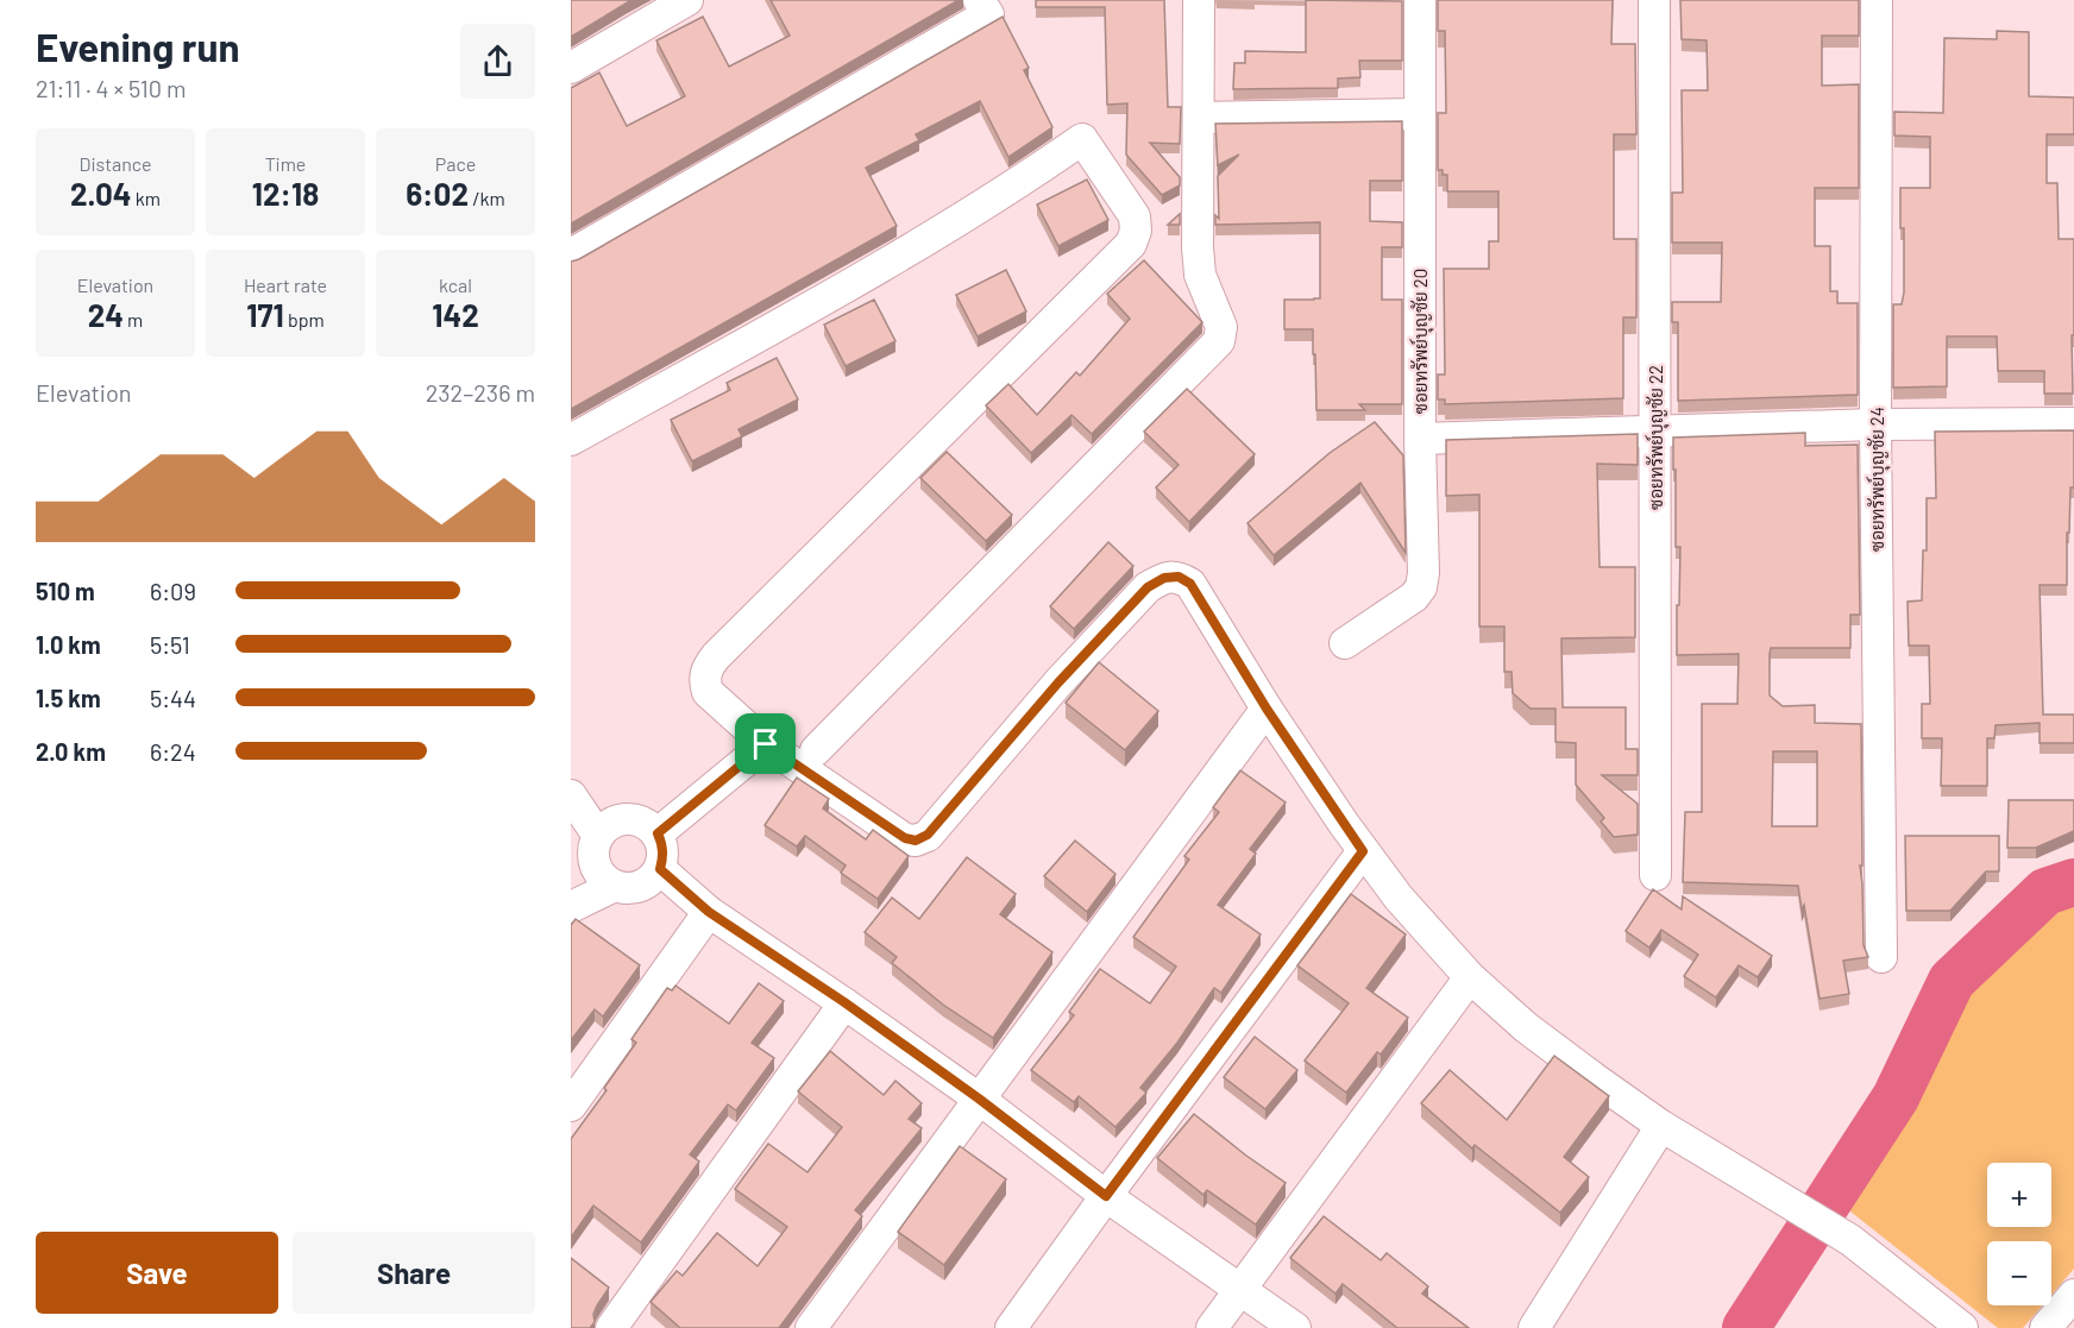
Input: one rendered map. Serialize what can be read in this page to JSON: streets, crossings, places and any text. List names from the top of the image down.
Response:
{
  "streets": {
    "street": ["ซอยทรัพย์บุญชัย 20", "ซอยทรัพย์บุญชัย 22", "ซอยทรัพย์บุญชัย 24"]
  },
  "page": {
    "heading": ["Evening run", "21:11 · 4 × 510 m"],
    "stats": [
      ["Distance", "2.04 km"],
      ["Time", "12:18"],
      ["Pace", "6:02 /km"],
      ["Elevation", "24 m"],
      ["Heart rate", "171 bpm"],
      ["kcal", "142"]
    ],
    "chart": ["Elevation", "232–236 m"],
    "list": [
      {
        "name": "510 m",
        "note": "6:09"
      },
      {
        "name": "1.0 km",
        "note": "5:51"
      },
      {
        "name": "1.5 km",
        "note": "5:44"
      },
      {
        "name": "2.0 km",
        "note": "6:24"
      }
    ],
    "map_buttons": ["+", "−"],
    "buttons": ["Save", "Share"]
  }
}
